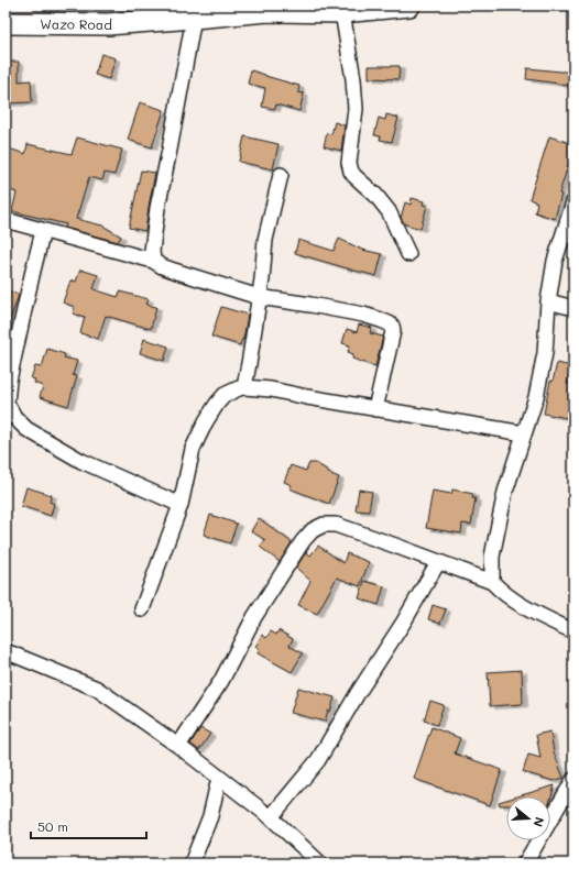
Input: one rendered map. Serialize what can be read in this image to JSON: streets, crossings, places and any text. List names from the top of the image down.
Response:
{
  "streets": {
    "main road": ["Wazo Road"]
  },
  "scale_bar": "50 m",
  "north": "right"
}
